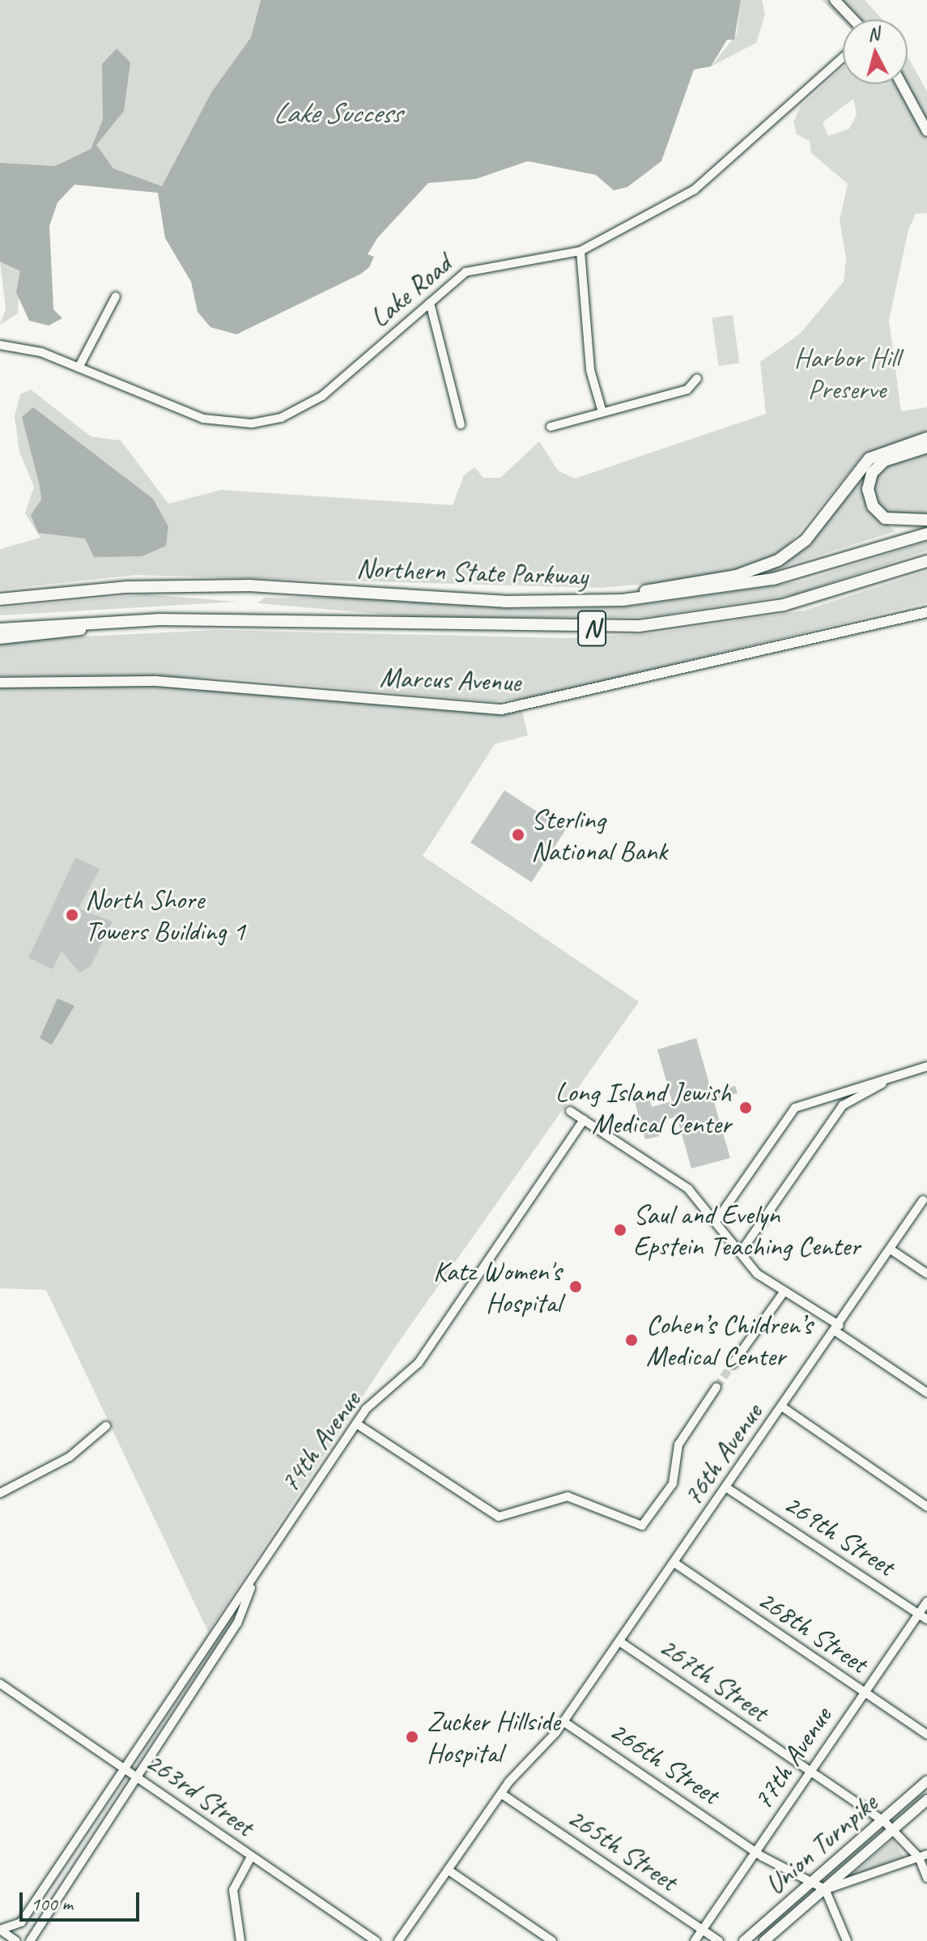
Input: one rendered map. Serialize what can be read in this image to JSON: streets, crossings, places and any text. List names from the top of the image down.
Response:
{
  "streets": {
    "highway": ["Northern State Parkway", "N"],
    "main road": ["Marcus Avenue", "Union Turnpike"],
    "street": [
      "Lake Road",
      "74th Avenue",
      "76th Avenue",
      "269th Street",
      "268th Street",
      "267th Street",
      "77th Avenue",
      "266th Street",
      "263rd Street",
      "265th Street"
    ]
  },
  "crossings": [
    ["74th Avenue", "263rd Street"],
    ["76th Avenue", "269th Street"],
    ["76th Avenue", "268th Street"],
    ["76th Avenue", "267th Street"],
    ["76th Avenue", "266th Street"],
    ["76th Avenue", "265th Street"],
    ["269th Street", "77th Avenue"],
    ["268th Street", "77th Avenue"],
    ["267th Street", "77th Avenue"],
    ["267th Street", "Union Turnpike"],
    ["77th Avenue", "266th Street"],
    ["77th Avenue", "265th Street"],
    ["266th Street", "Union Turnpike"]
  ],
  "water": ["Lake Success"],
  "parks": ["Harbor Hill Preserve"],
  "places": [
    "Sterling National Bank",
    "North Shore Towers Building 1",
    "Long Island Jewish Medical Center",
    "Saul and Evelyn Epstein Teaching Center",
    "Katz Women's Hospital",
    "Cohen’s Children’s Medical Center",
    "Zucker Hillside Hospital"
  ],
  "scale_bar": "100 m",
  "north": "top"
}
